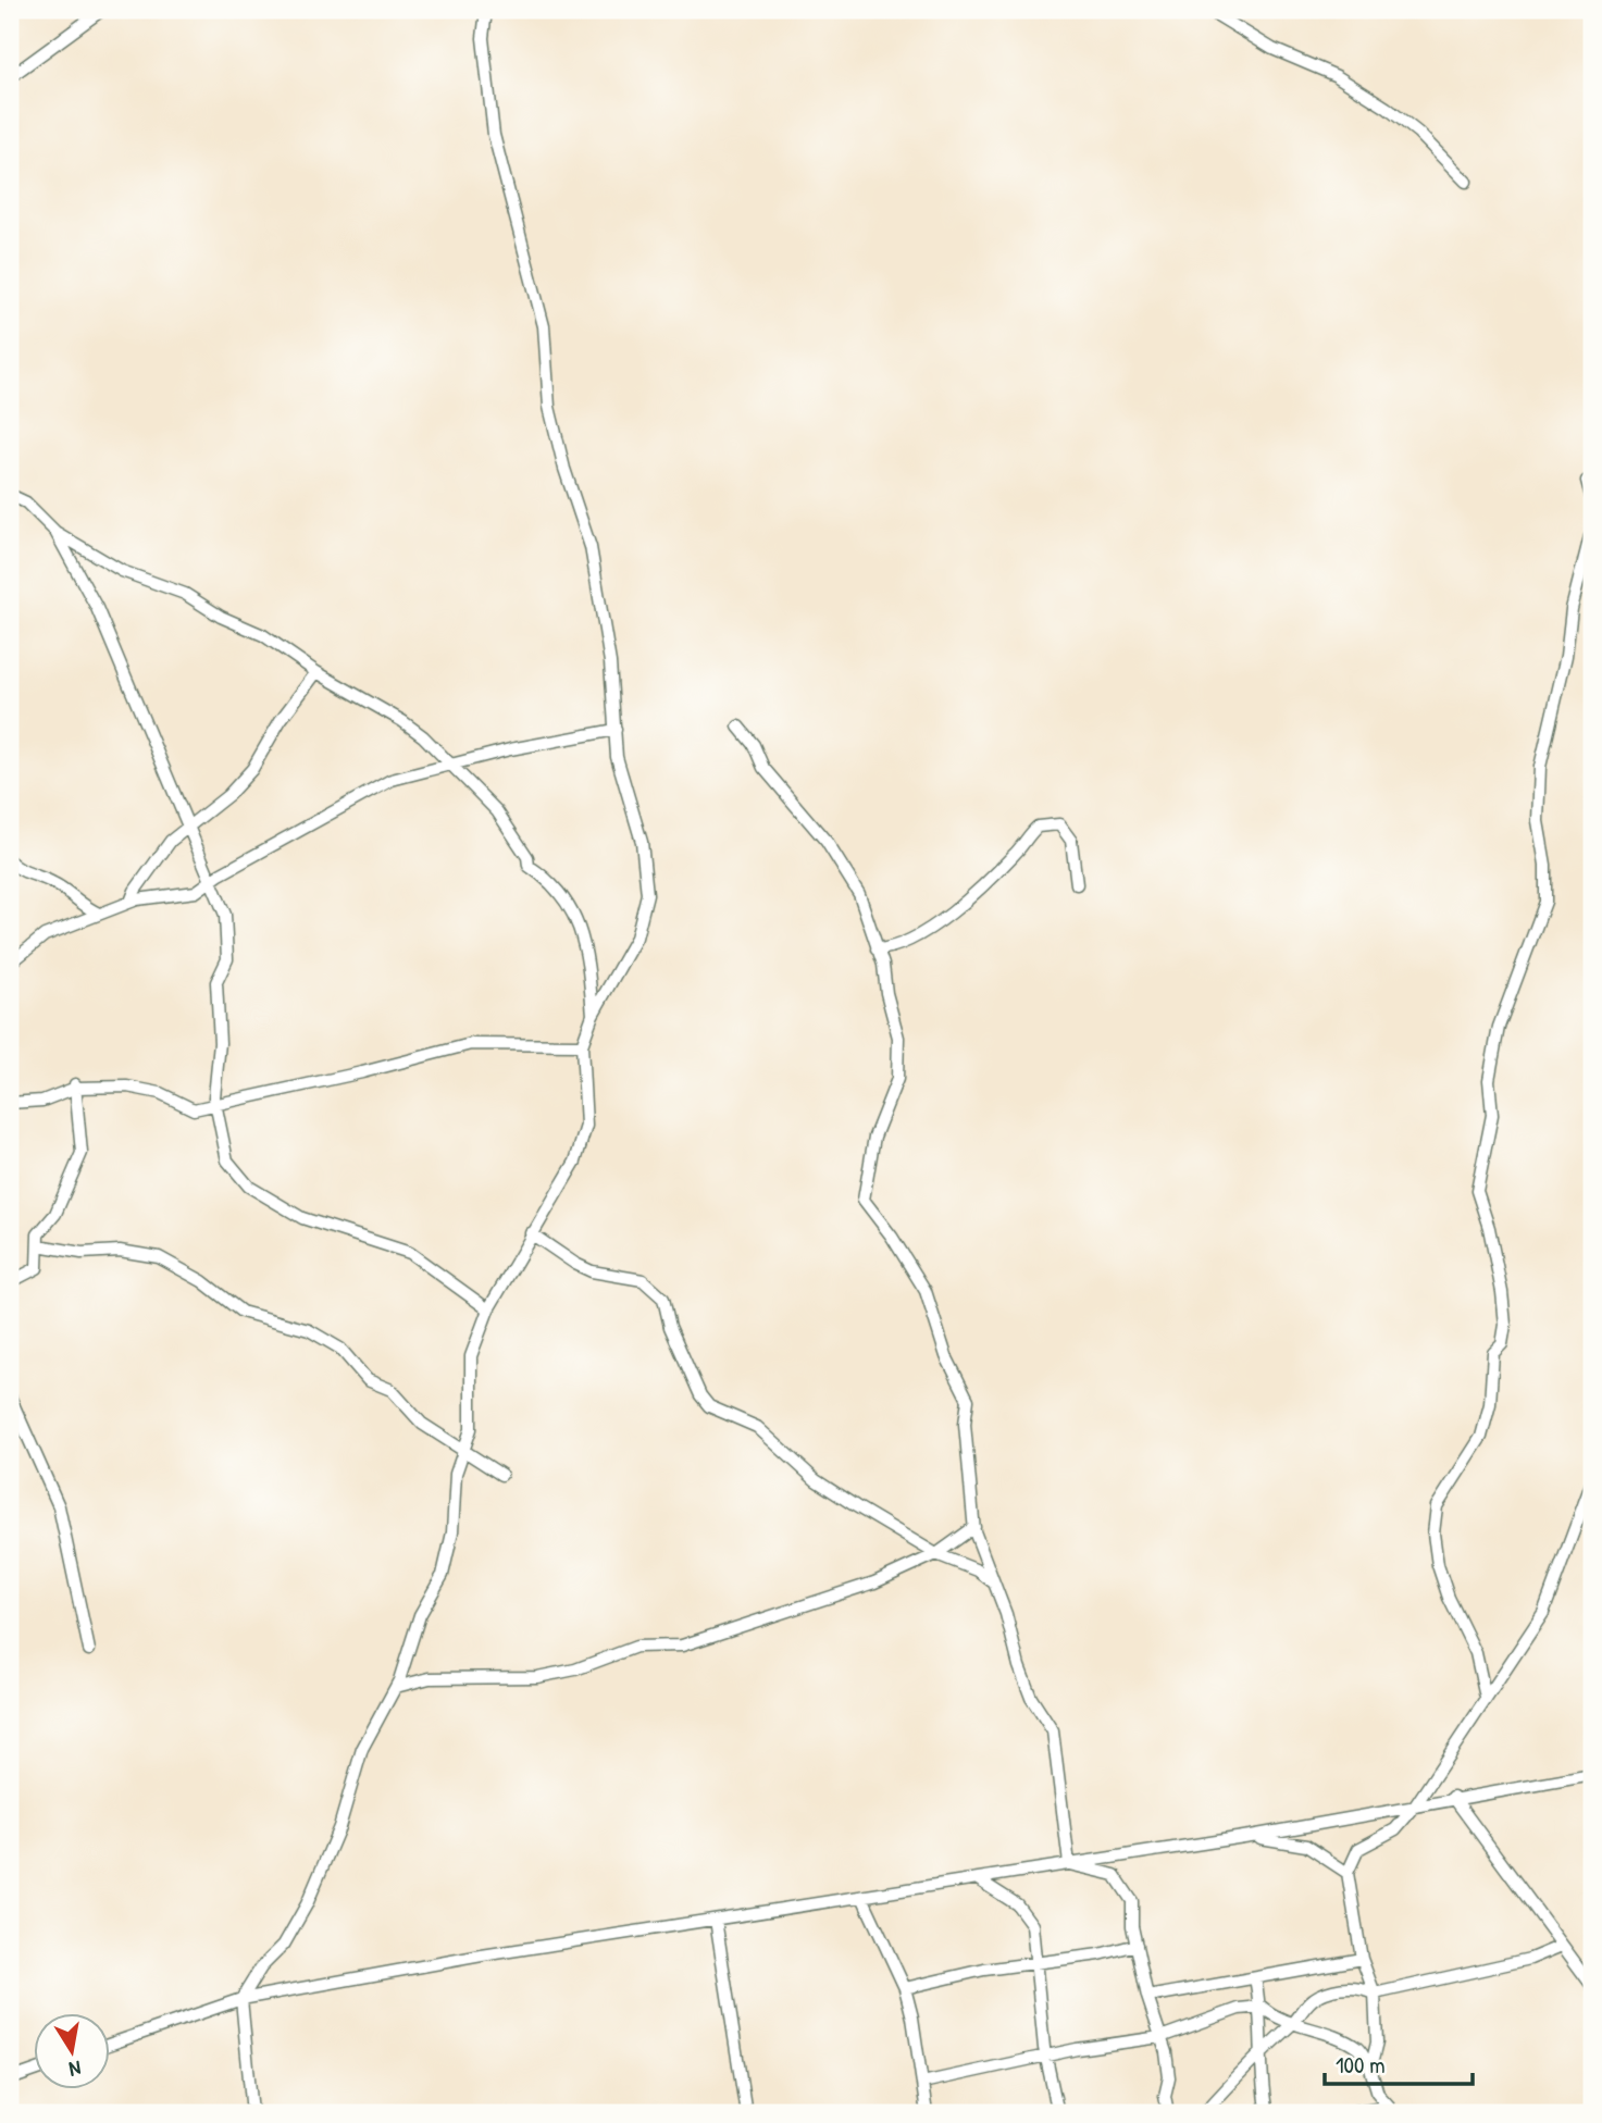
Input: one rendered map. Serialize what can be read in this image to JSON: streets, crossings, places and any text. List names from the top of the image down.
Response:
{
  "scale_bar": "100 m",
  "north": "bottom"
}
